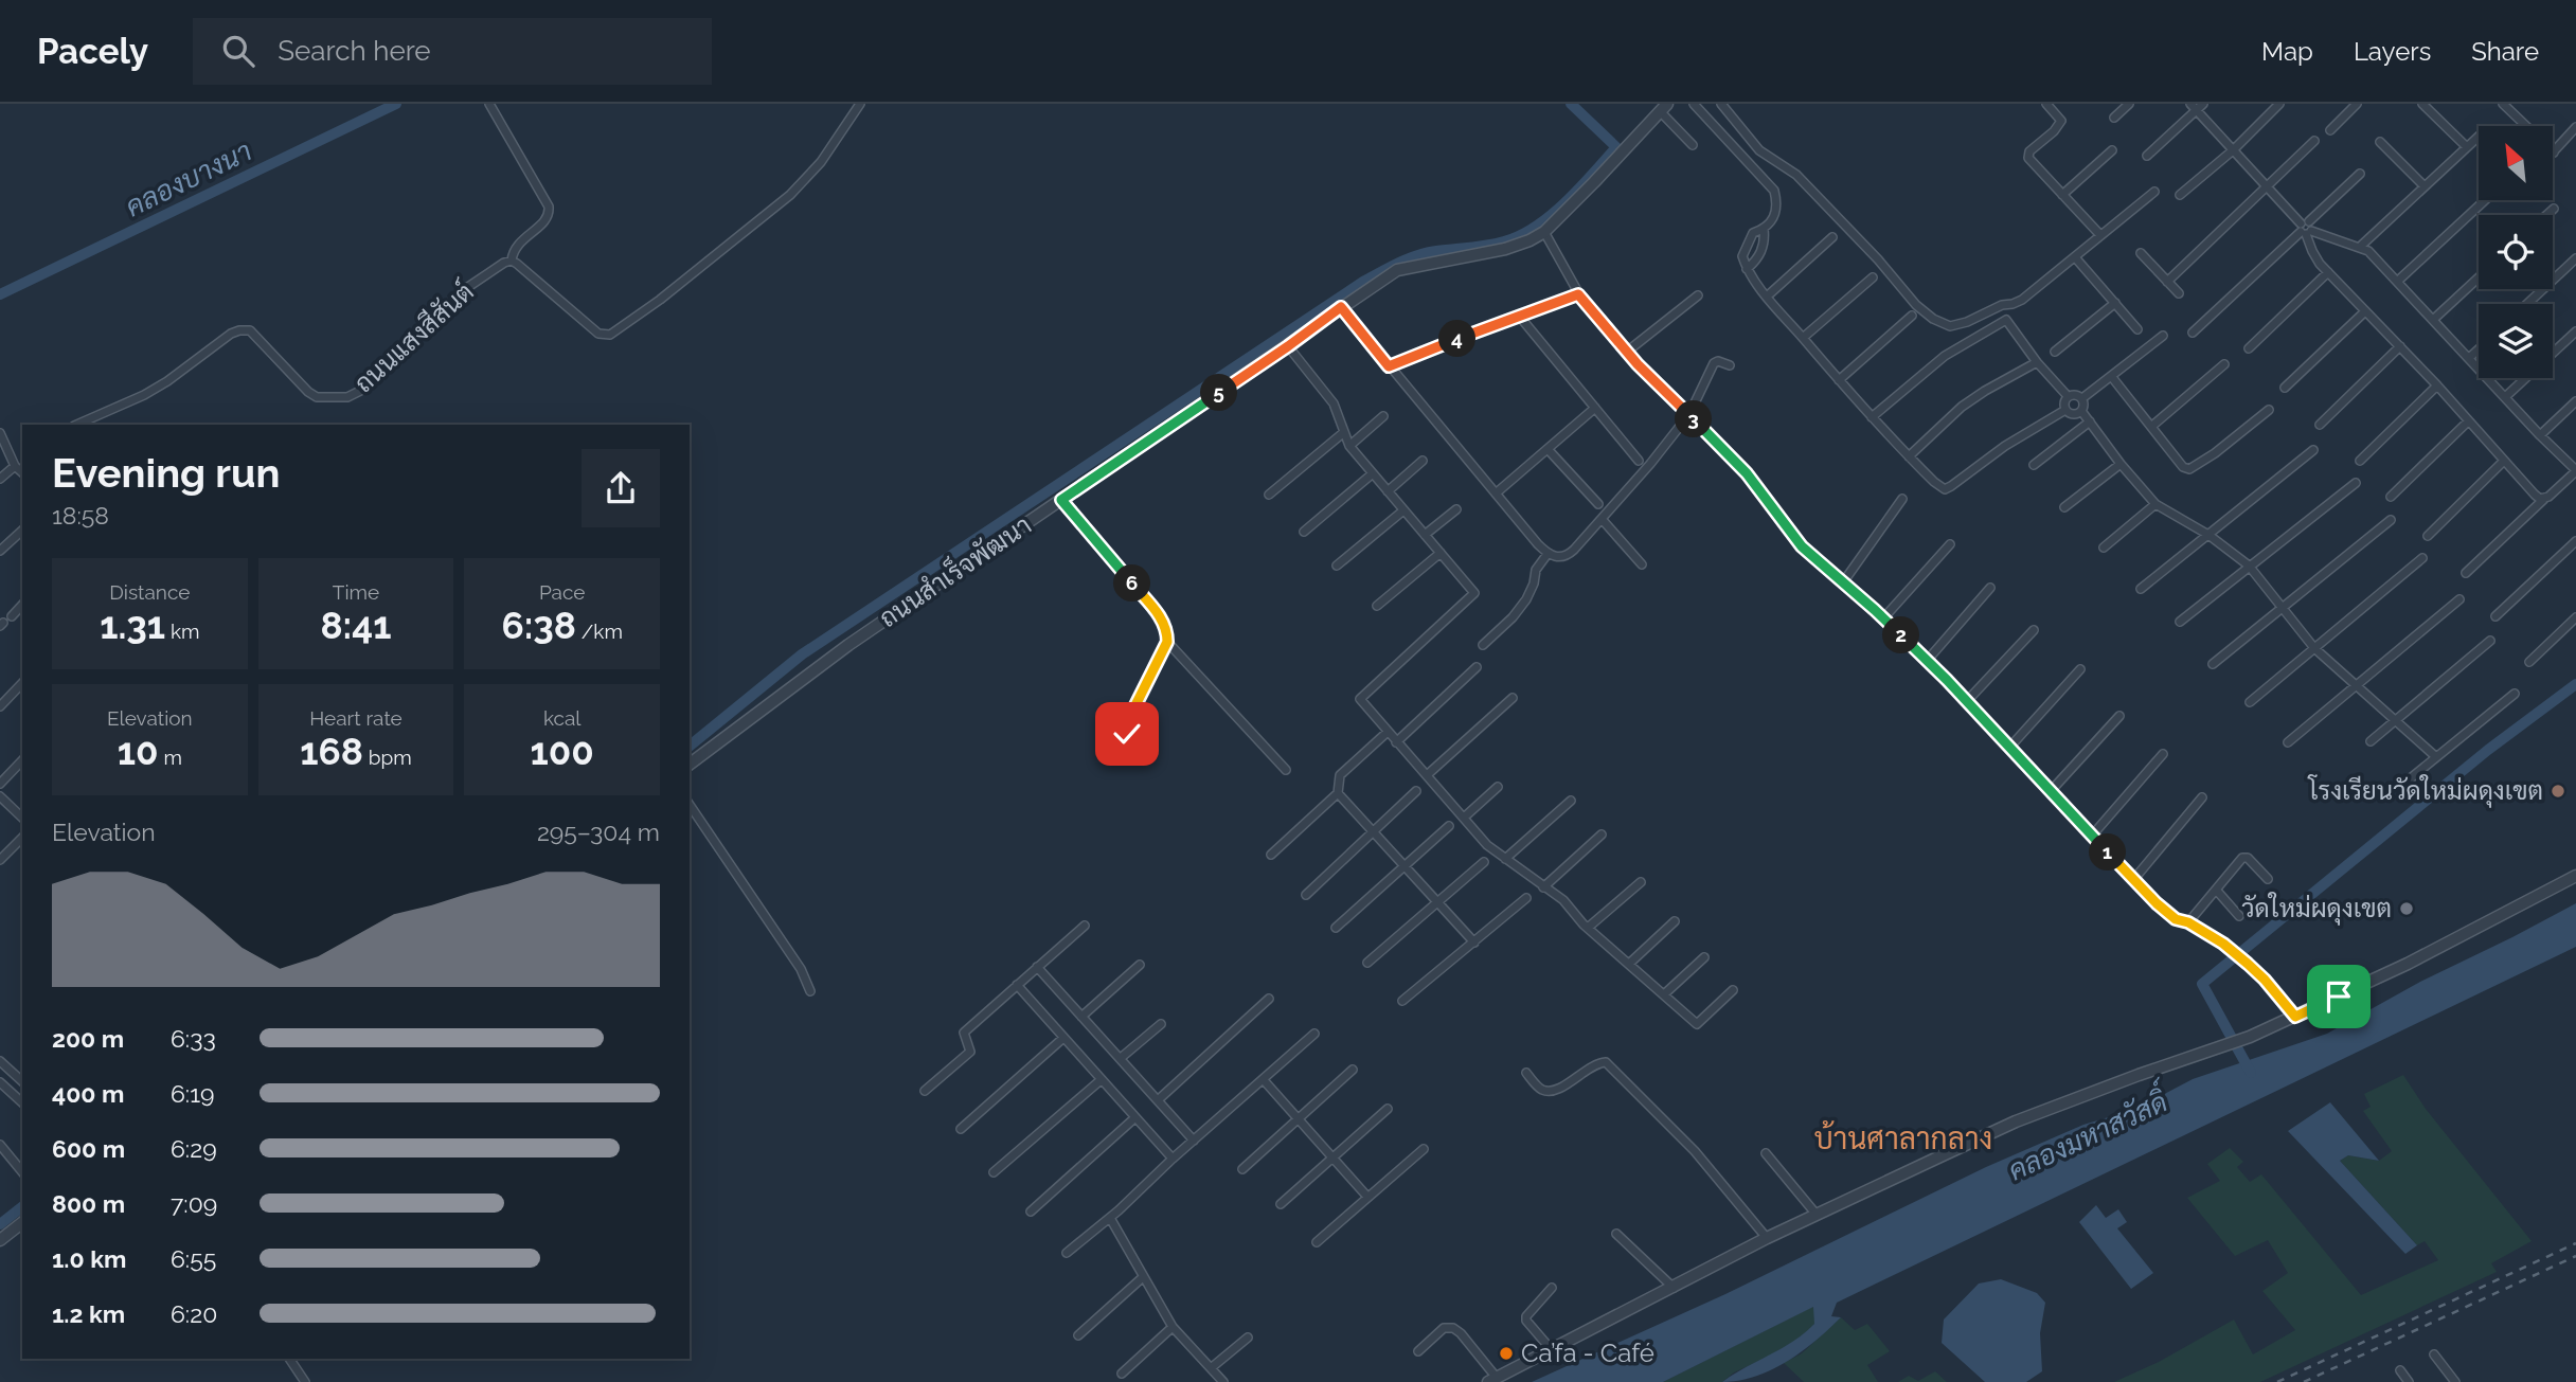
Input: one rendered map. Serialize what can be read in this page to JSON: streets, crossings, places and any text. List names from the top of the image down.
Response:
{
  "streets": {
    "street": ["ถนนแสงสีสันต์", "ถนนสำเร็จพัฒนา"]
  },
  "districts": ["บ้านศาลากลาง"],
  "water": ["คลองบางนา", "คลองมหาสวัสดิ์"],
  "places": ["โรงเรียนวัดใหม่ผดุงเขต", "วัดใหม่ผดุงเขต", "Ca’fa - Café"],
  "north": "top left",
  "page": {
    "header": "Pacely",
    "search": "Search here",
    "nav": ["Map", "Layers", "Share"],
    "pins": [
      "4",
      "5",
      "3",
      "6",
      "2",
      "1"
    ],
    "heading": ["Evening run", "18:58"],
    "stats": [
      ["Distance", "1.31 km"],
      ["Time", "8:41"],
      ["Pace", "6:38 /km"],
      ["Elevation", "10 m"],
      ["Heart rate", "168 bpm"],
      ["kcal", "100"]
    ],
    "chart": ["Elevation", "295–304 m"],
    "list": [
      {
        "name": "200 m",
        "note": "6:33"
      },
      {
        "name": "400 m",
        "note": "6:19"
      },
      {
        "name": "600 m",
        "note": "6:29"
      },
      {
        "name": "800 m",
        "note": "7:09"
      },
      {
        "name": "1.0 km",
        "note": "6:55"
      },
      {
        "name": "1.2 km",
        "note": "6:20"
      }
    ]
  }
}
